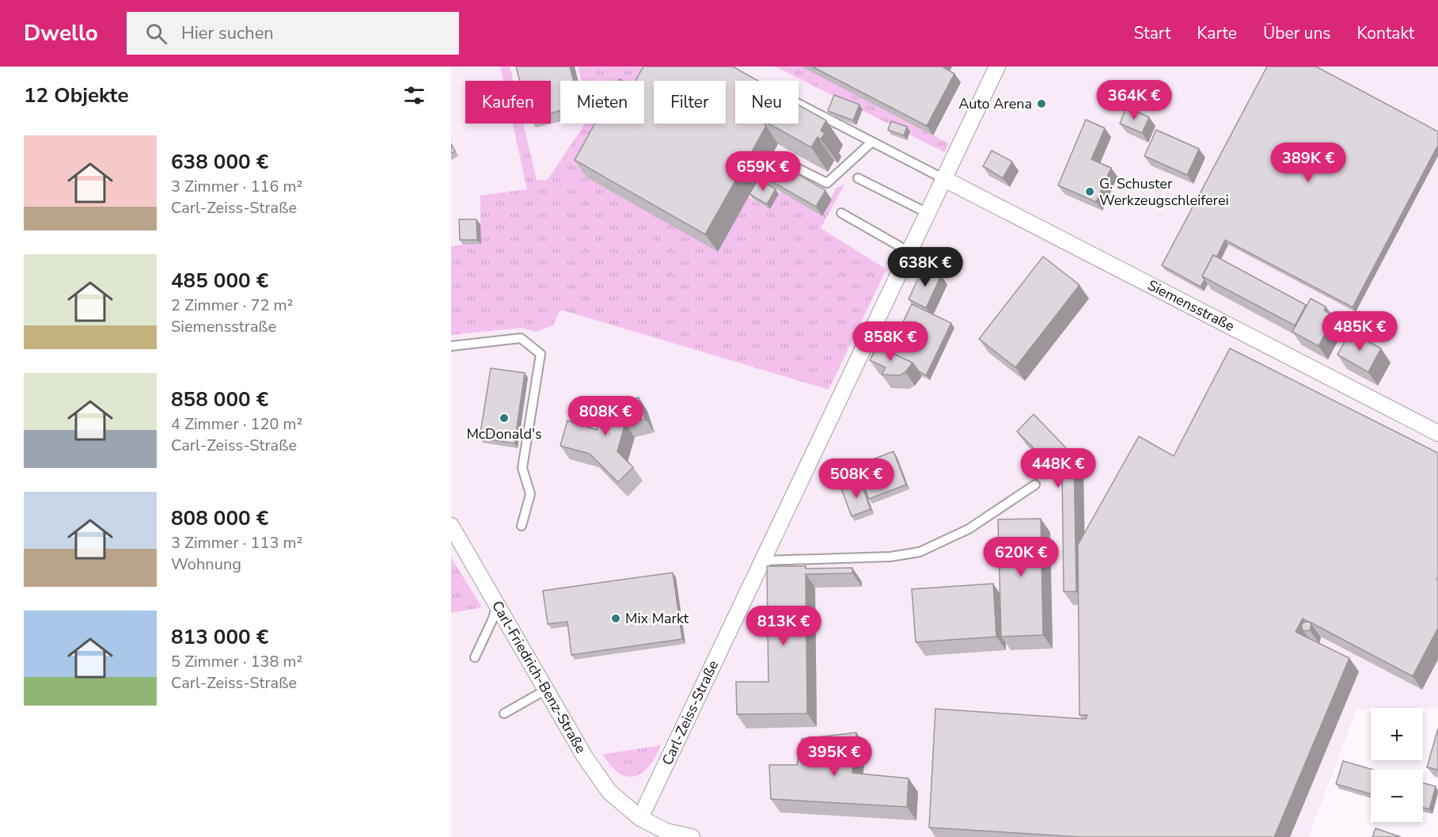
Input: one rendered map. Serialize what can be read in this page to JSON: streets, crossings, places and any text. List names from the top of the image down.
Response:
{
  "streets": {
    "street": ["Siemensstraße", "Carl-Friedrich-Benz-Straße", "Carl-Zeiss-Straße"]
  },
  "crossings": [
    ["Siemensstraße", "Carl-Zeiss-Straße"],
    ["Carl-Friedrich-Benz-Straße", "Carl-Zeiss-Straße"]
  ],
  "places": [
    "Auto Arena",
    "G. Schuster Werkzeugschleiferei",
    "McDonald's",
    "Mix Markt"
  ],
  "page": {
    "header": "Dwello",
    "search": "Hier suchen",
    "nav": [
      "Start",
      "Karte",
      "Über uns",
      "Kontakt"
    ],
    "heading": "12 Objekte",
    "price": [
      "364K €",
      "389K €",
      "659K €",
      "638K €",
      "485K €",
      "858K €",
      "808K €",
      "448K €",
      "508K €",
      "620K €",
      "813K €",
      "395K €"
    ],
    "chip": [
      "Kaufen",
      "Mieten",
      "Filter",
      "Neu"
    ],
    "list": [
      {
        "name": "638 000 €",
        "note": "3 Zimmer · 116 m² · Carl-Zeiss-Straße"
      },
      {
        "name": "485 000 €",
        "note": "2 Zimmer · 72 m² · Siemensstraße"
      },
      {
        "name": "858 000 €",
        "note": "4 Zimmer · 120 m² · Carl-Zeiss-Straße"
      },
      {
        "name": "808 000 €",
        "note": "3 Zimmer · 113 m² · Wohnung"
      },
      {
        "name": "813 000 €",
        "note": "5 Zimmer · 138 m² · Carl-Zeiss-Straße"
      }
    ],
    "map_buttons": ["+", "−"]
  }
}
